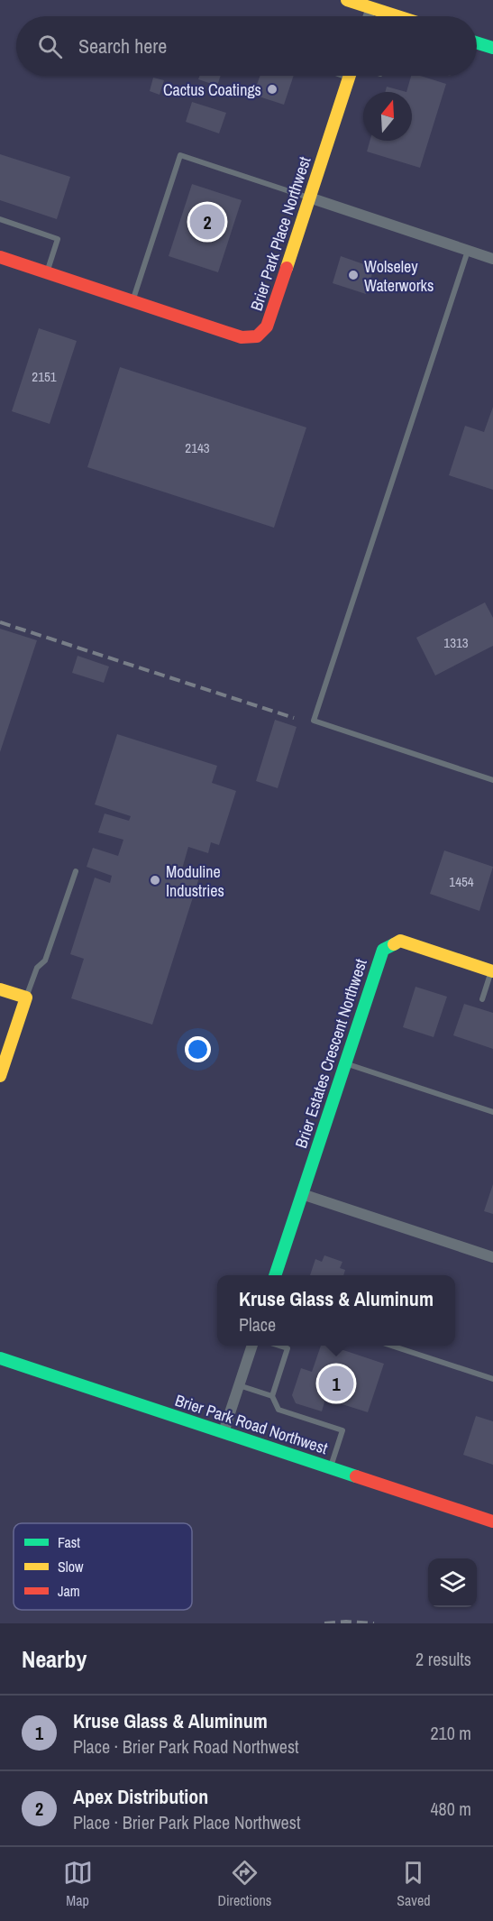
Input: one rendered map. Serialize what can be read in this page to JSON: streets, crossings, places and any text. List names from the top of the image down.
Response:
{
  "streets": {
    "street": ["Brier Park Place Northwest", "Brier Estates Crescent Northwest", "Brier Park Road Northwest"]
  },
  "places": ["Cactus Coatings", "Wolseley Waterworks", "Moduline Industries"],
  "house_numbers": [
    "2151",
    "2143",
    "1313",
    "1454"
  ],
  "legend": ["Fast", "Slow", "Jam"],
  "north": "top",
  "page": {
    "search": "Search here",
    "pins": ["2", "1"],
    "popup": ["Kruse Glass & Aluminum", "Place"],
    "heading": ["Nearby", "2 results"],
    "list": [
      {
        "mark": "1",
        "name": "Kruse Glass & Aluminum",
        "note": "Place · Brier Park Road Northwest",
        "value": "210 m"
      },
      {
        "mark": "2",
        "name": "Apex Distribution",
        "note": "Place · Brier Park Place Northwest",
        "value": "480 m"
      }
    ],
    "nav": ["Map", "Directions", "Saved"]
  }
}
